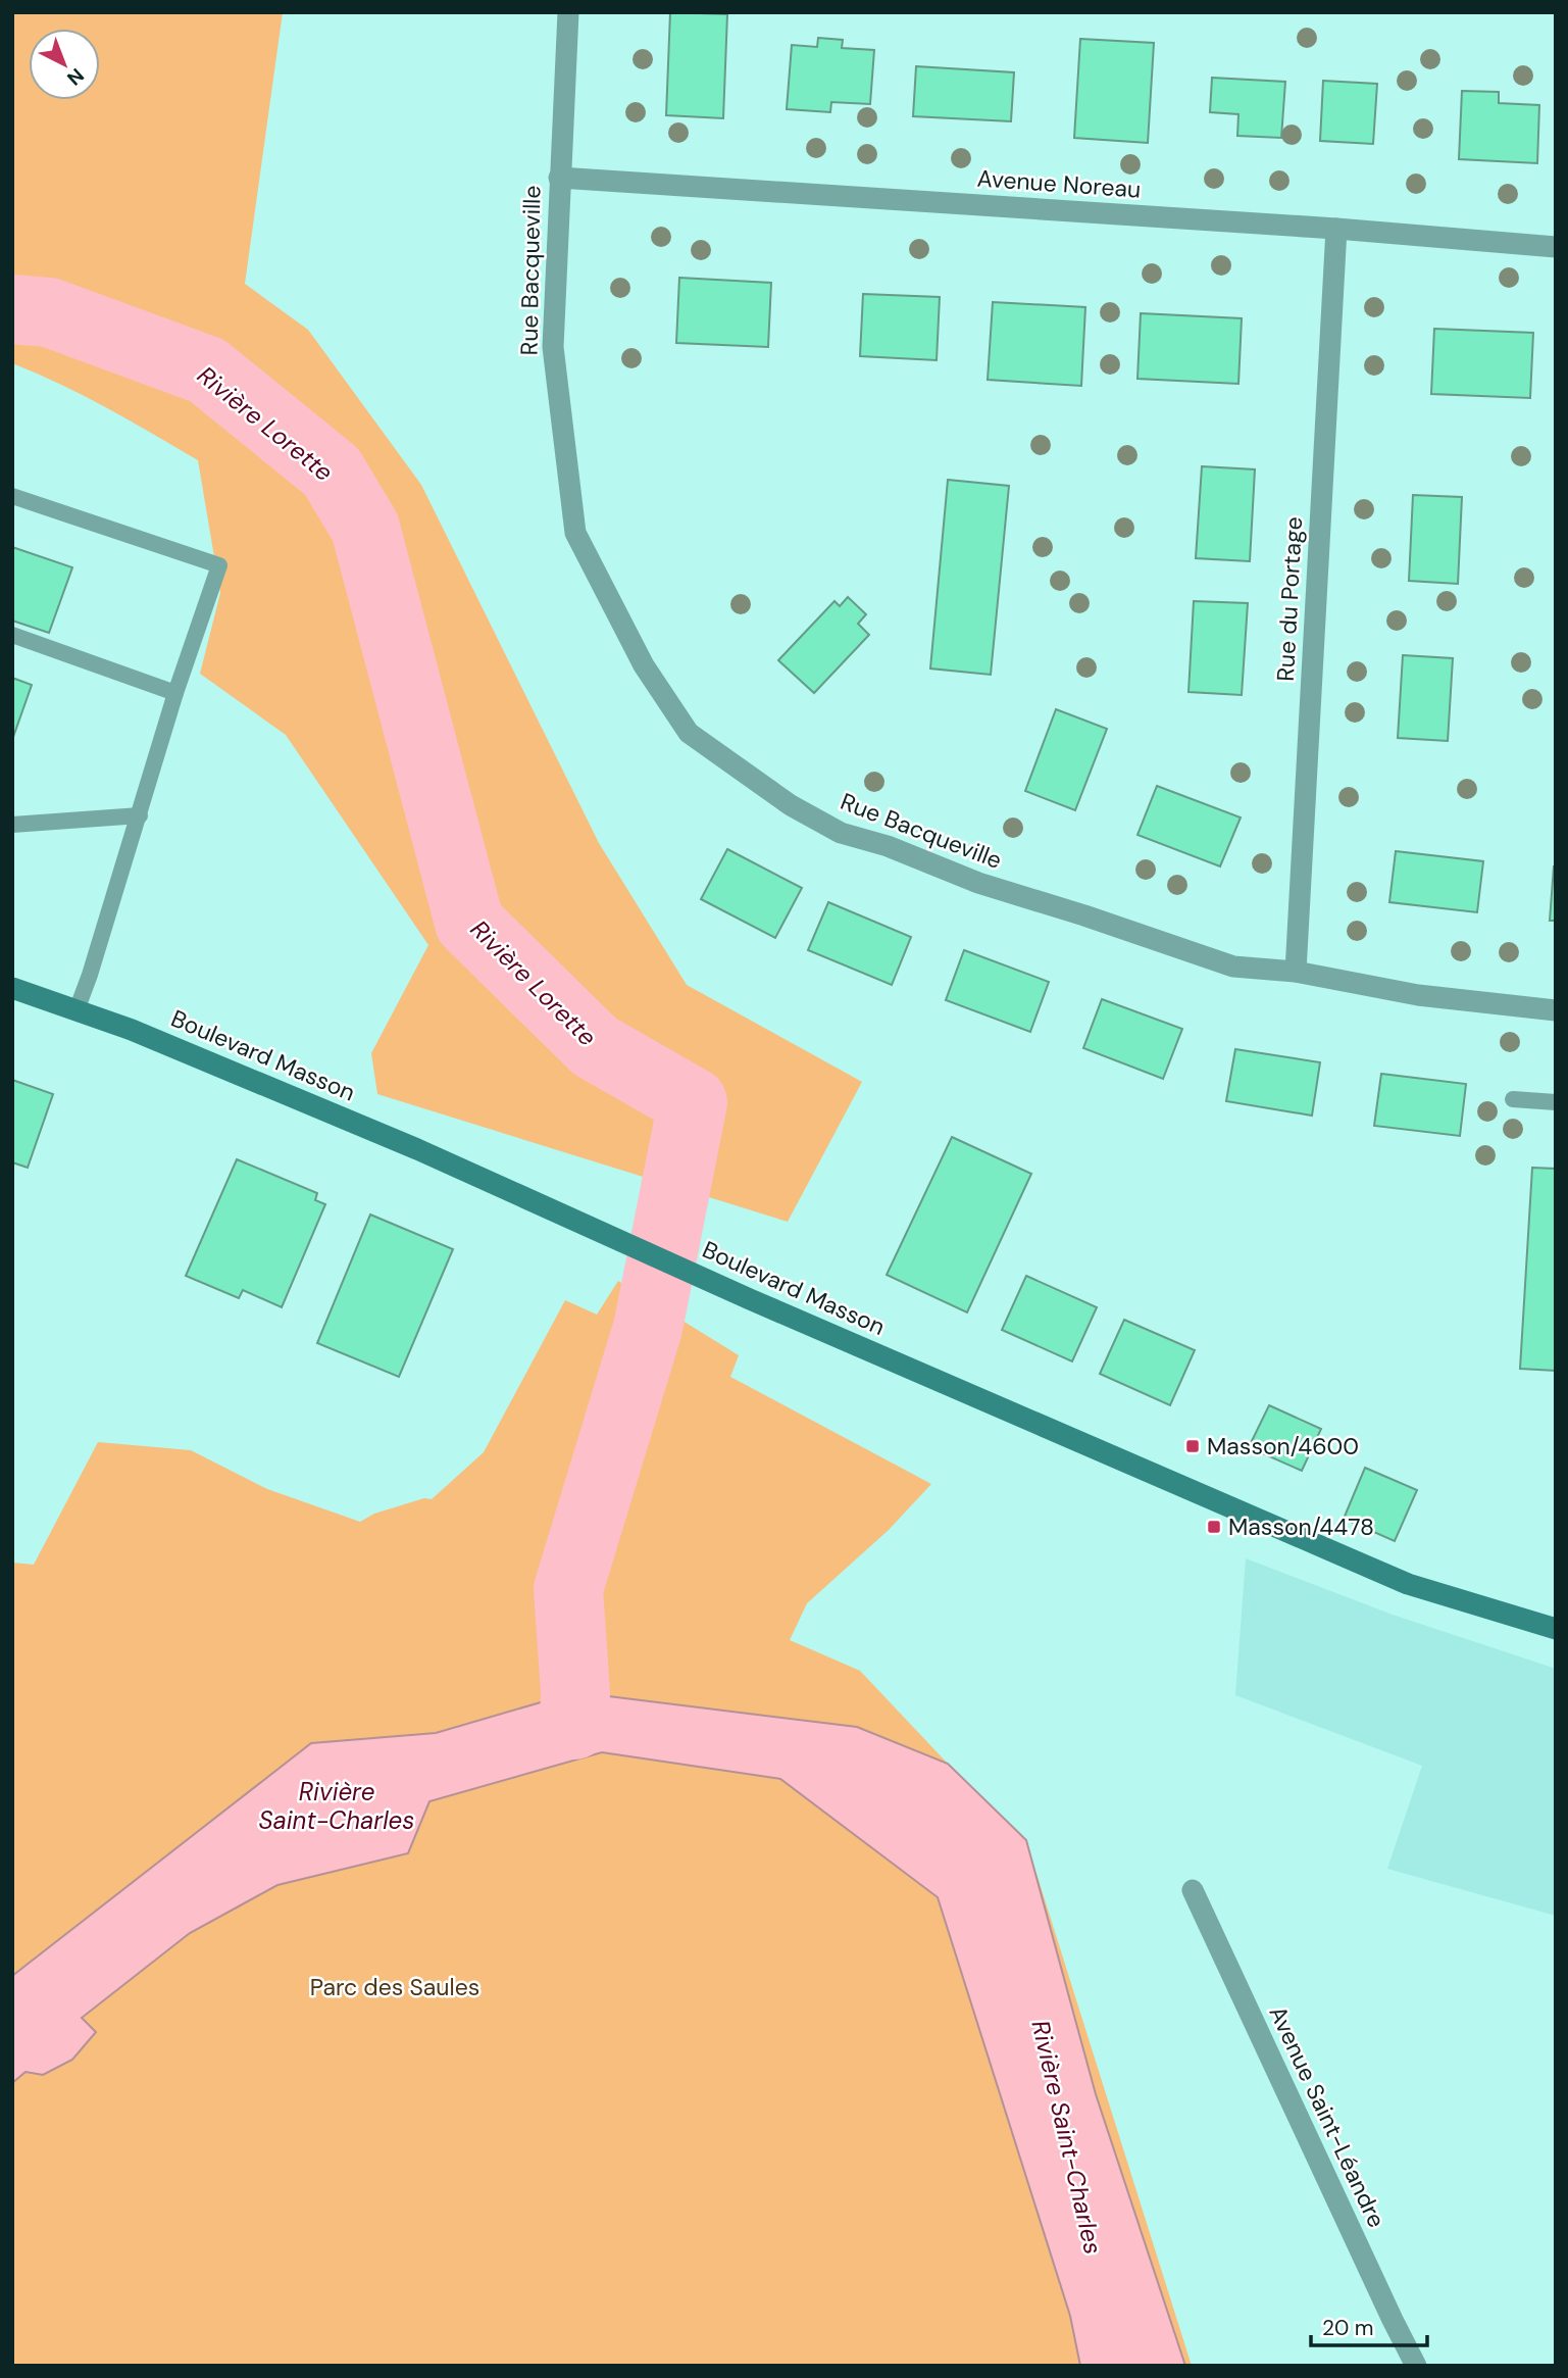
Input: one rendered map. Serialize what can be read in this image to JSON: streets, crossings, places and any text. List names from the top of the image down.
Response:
{
  "streets": {
    "main road": ["Boulevard Masson"],
    "street": [
      "Avenue Noreau",
      "Rue Bacqueville",
      "Rue du Portage",
      "Avenue Saint-Léandre"
    ]
  },
  "crossings": [
    ["Avenue Noreau", "Rue Bacqueville"],
    ["Avenue Noreau", "Rue du Portage"],
    ["Rue Bacqueville", "Rue du Portage"]
  ],
  "water": ["Rivière Lorette", "Rivière Saint-Charles"],
  "parks": ["Parc des Saules"],
  "places": {
    "transit": ["Masson/4600", "Masson/4478"]
  },
  "scale_bar": "20 m",
  "north": "bottom right"
}
